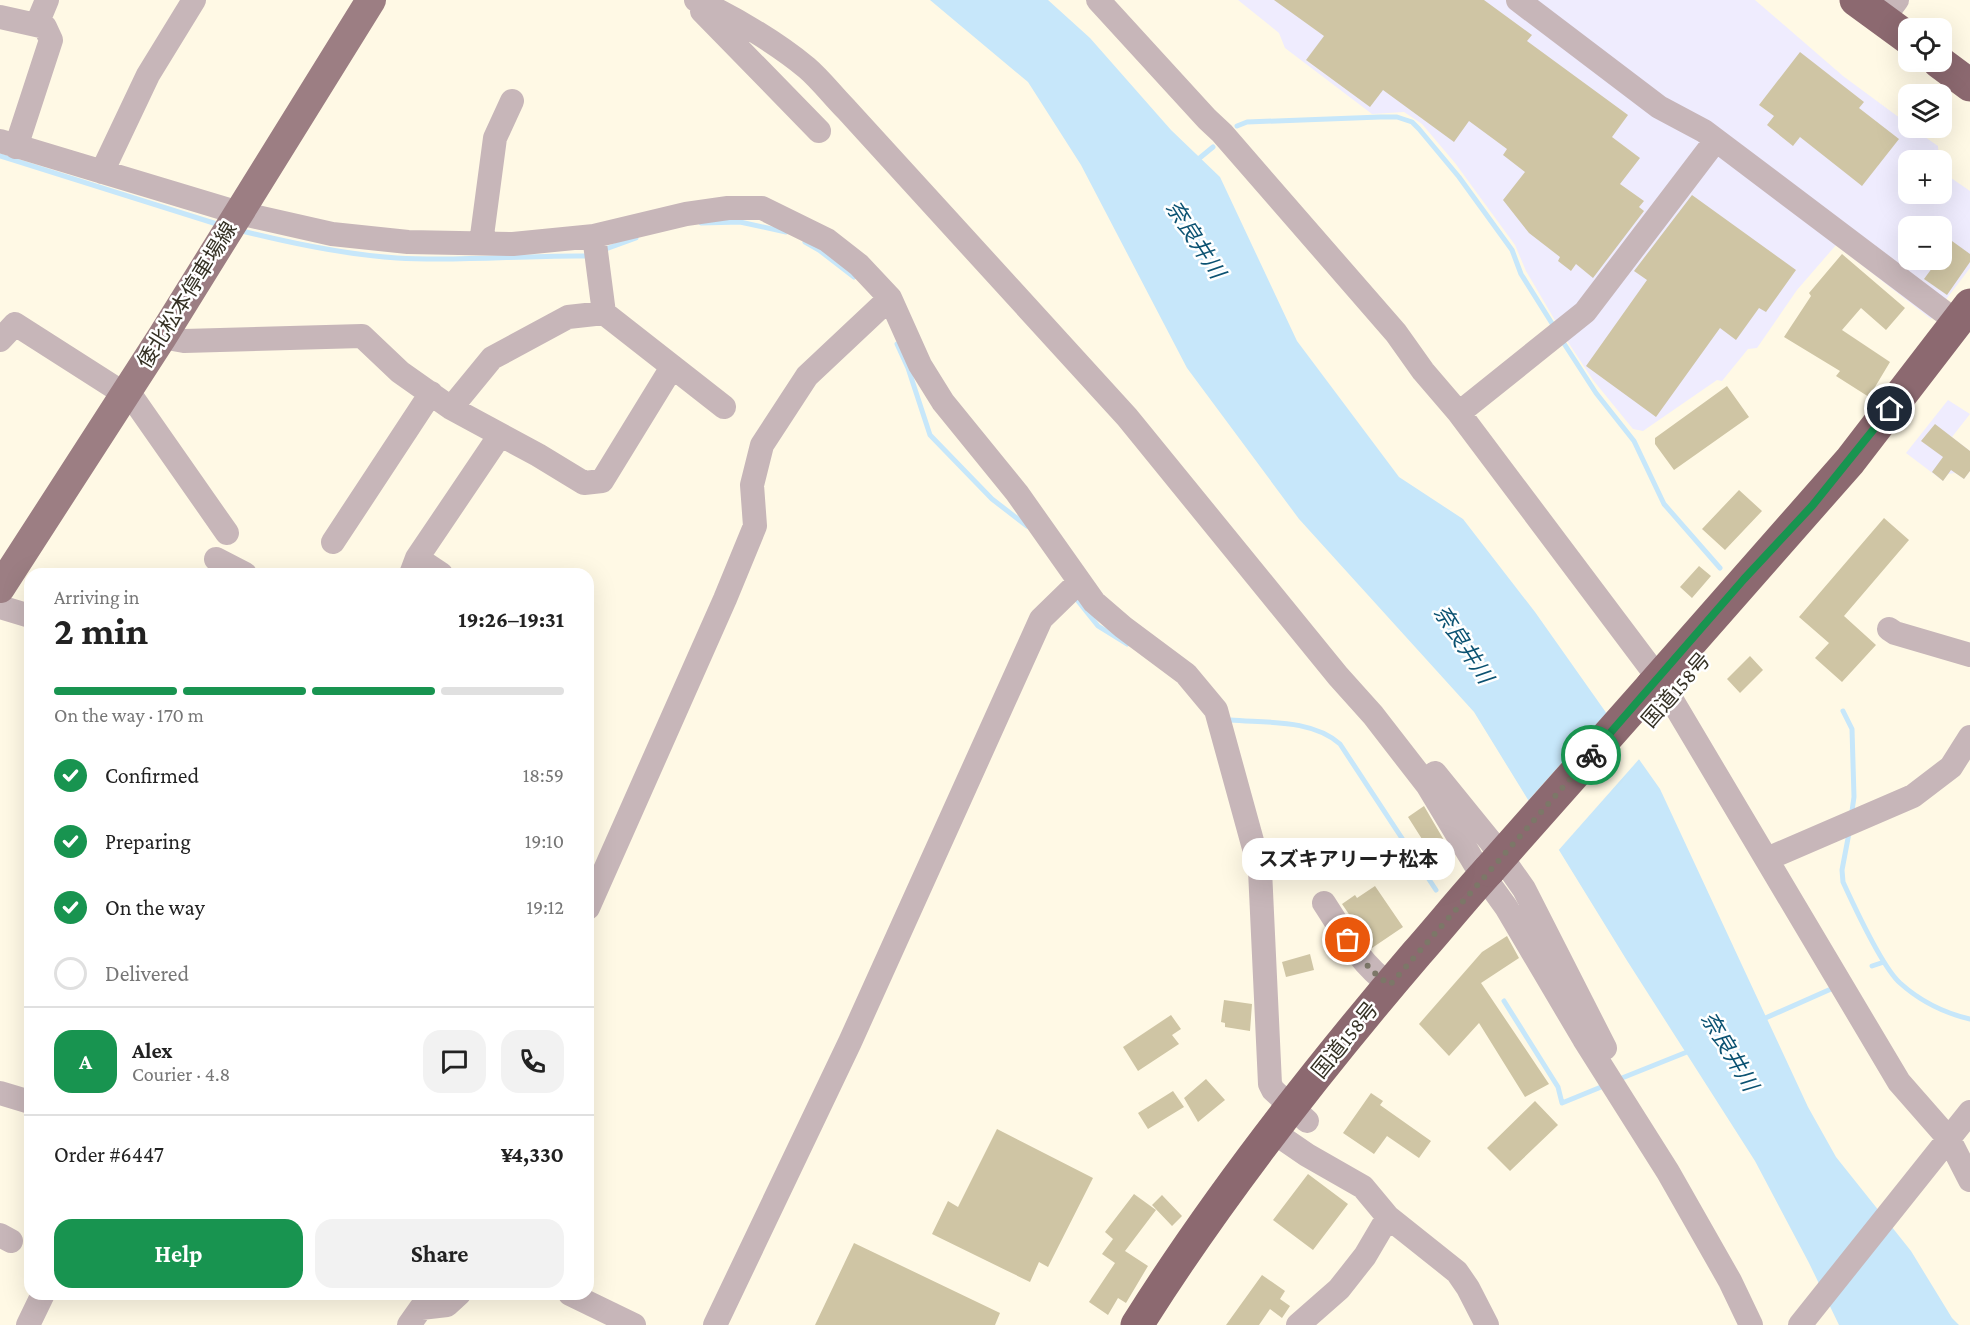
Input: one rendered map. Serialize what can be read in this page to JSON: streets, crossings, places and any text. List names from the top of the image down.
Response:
{
  "streets": {
    "highway": ["国道158号"],
    "main road": ["倭北松本停車場線"]
  },
  "water": ["奈良井川"],
  "places": ["スズキアリーナ松本"],
  "page": {
    "map_buttons": ["+", "−"],
    "heading": ["2 min", "Arriving in", "19:26–19:31"],
    "panel": [
      "Alex",
      "Courier · 4.8",
      "Order #6447",
      "¥4,330"
    ],
    "bar": "On the way · 170 m",
    "list": [
      ["Confirmed", "18:59"],
      ["Preparing", "19:10"],
      ["On the way", "19:12"],
      "Delivered"
    ],
    "bubble": "スズキアリーナ松本",
    "round": "A",
    "buttons": ["Help", "Share"]
  }
}
